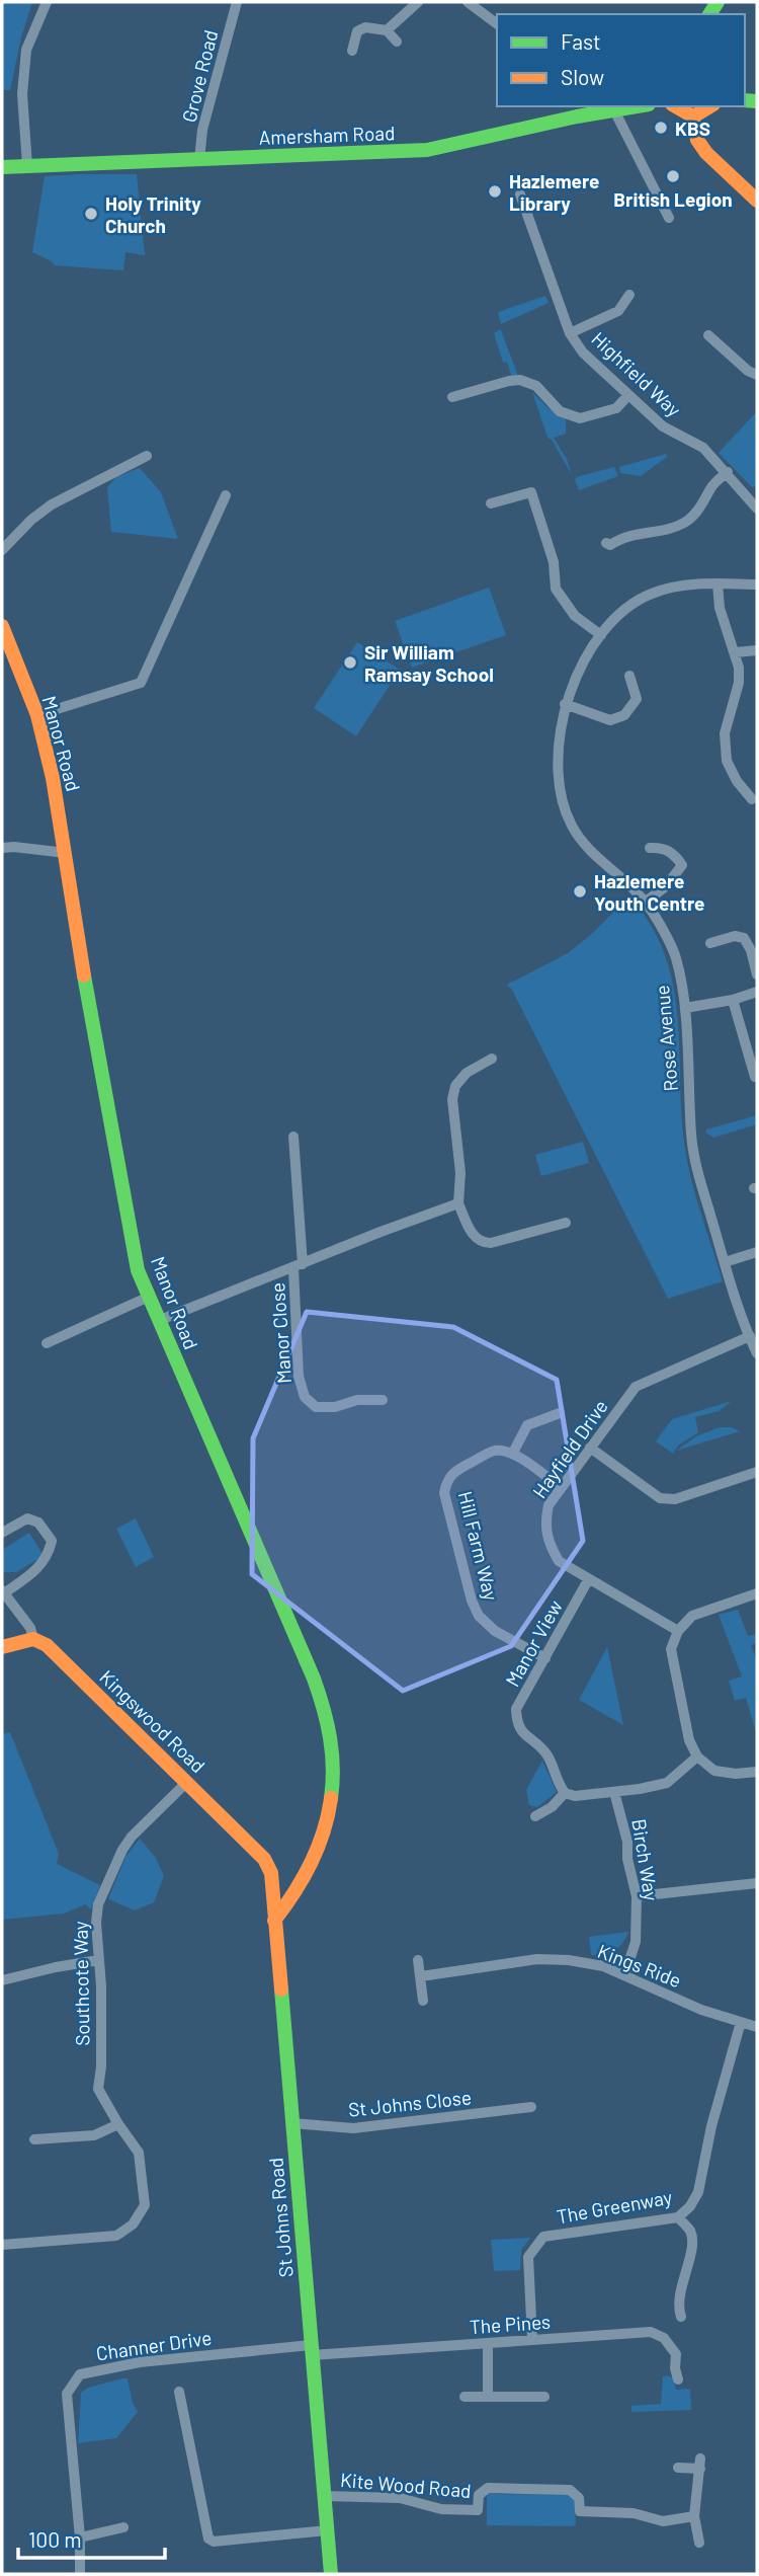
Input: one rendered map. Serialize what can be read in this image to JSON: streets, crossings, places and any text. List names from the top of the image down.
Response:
{
  "streets": {
    "street": [
      "Grove Road",
      "Amersham Road",
      "Highfield Way",
      "Manor Road",
      "Rose Avenue",
      "Manor Close",
      "Hayfield Drive",
      "Hill Farm Way",
      "Manor View",
      "Kingswood Road",
      "Birch Way",
      "Kings Ride",
      "Southcote Way",
      "St Johns Close",
      "The Greenway",
      "St Johns Road",
      "The Pines",
      "Channer Drive",
      "Kite Wood Road"
    ]
  },
  "crossings": [
    ["Grove Road", "Amersham Road"],
    ["Manor Road", "Manor Close"],
    ["Manor Road", "St Johns Road"],
    ["Rose Avenue", "Hayfield Drive"],
    ["Hayfield Drive", "Manor View"],
    ["Hill Farm Way", "Manor View"],
    ["Kingswood Road", "Southcote Way"],
    ["Kingswood Road", "St Johns Road"],
    ["Birch Way", "Kings Ride"],
    ["Kings Ride", "The Greenway"],
    ["St Johns Close", "St Johns Road"],
    ["The Greenway", "The Pines"],
    ["St Johns Road", "The Pines"],
    ["St Johns Road", "Channer Drive"],
    ["St Johns Road", "Kite Wood Road"],
    ["The Pines", "Channer Drive"]
  ],
  "places": [
    "KBS",
    "British Legion",
    "Hazlemere Library",
    "Holy Trinity Church",
    "Sir William Ramsay School",
    "Hazlemere Youth Centre"
  ],
  "legend": ["Fast", "Slow"],
  "scale_bar": "100 m"
}
